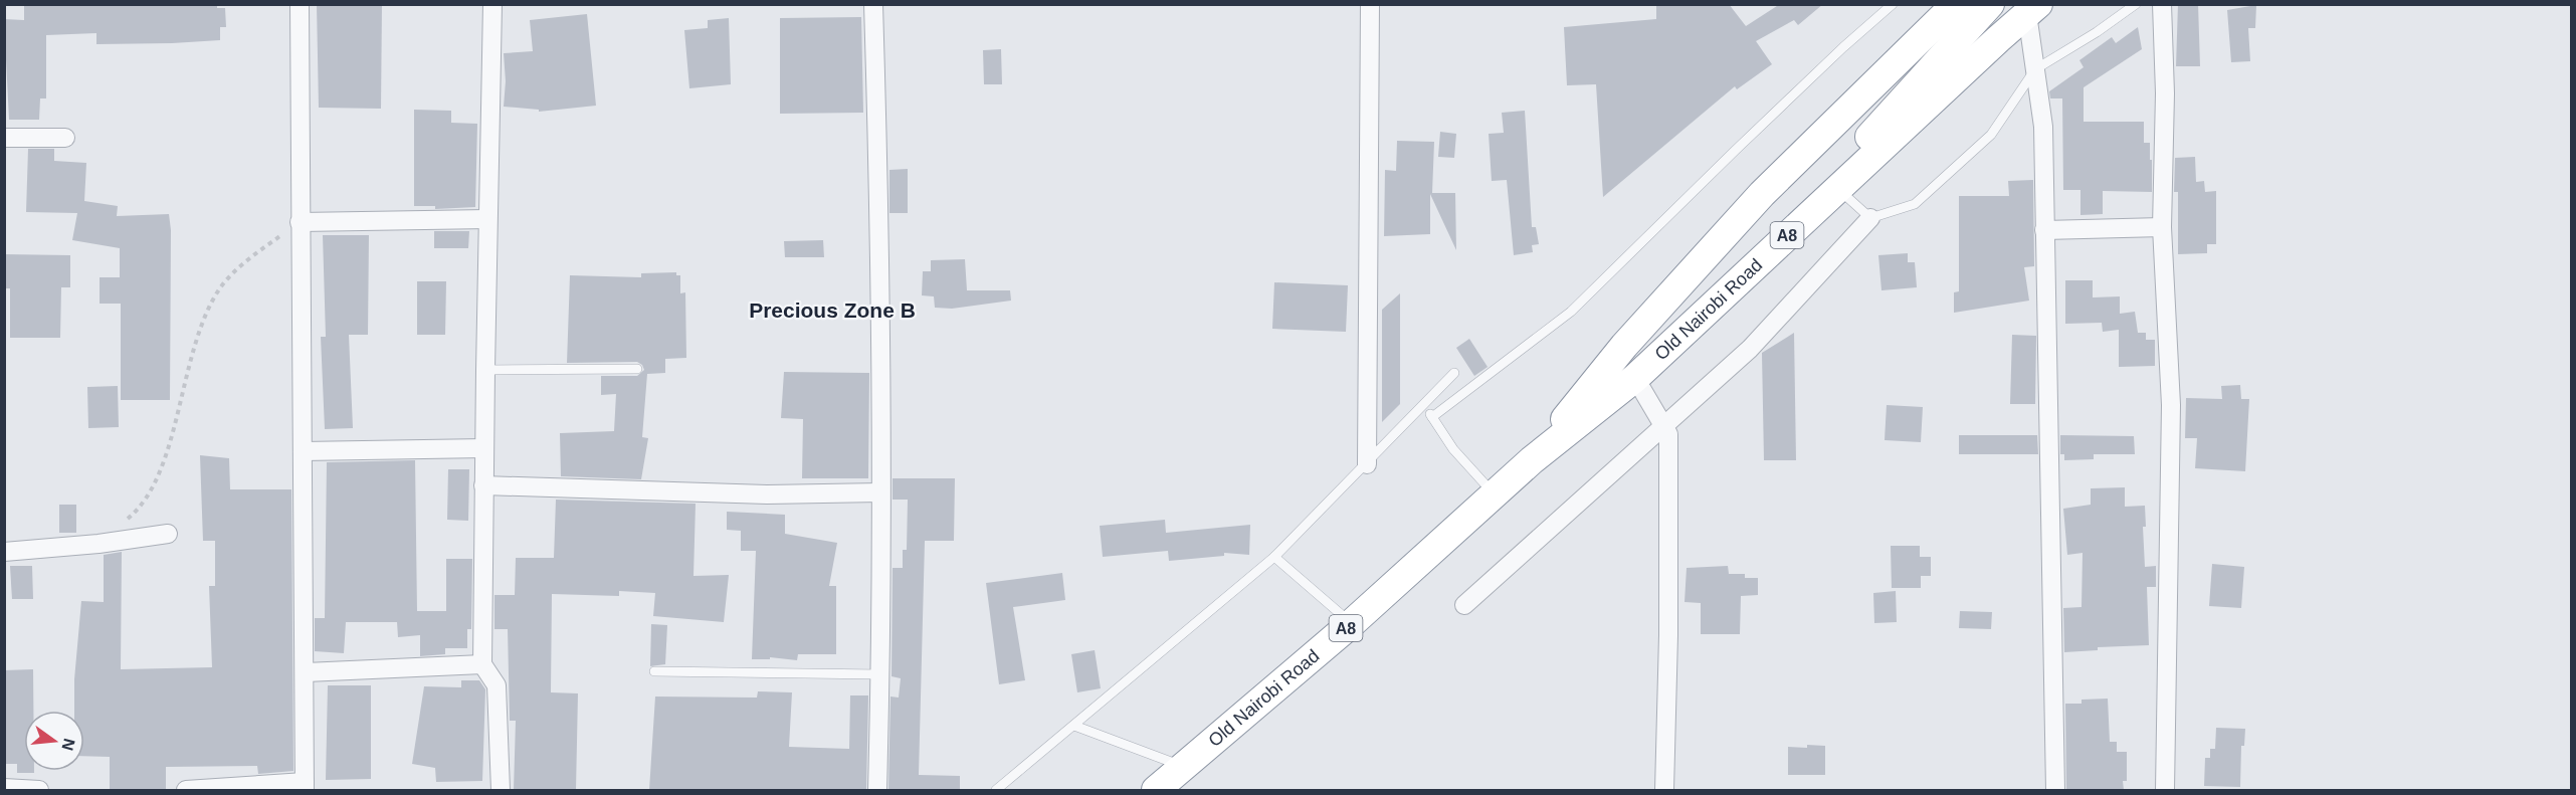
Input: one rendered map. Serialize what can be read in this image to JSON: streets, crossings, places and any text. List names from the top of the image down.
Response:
{
  "streets": {
    "highway": ["A8", "Old Nairobi Road"]
  },
  "districts": ["Precious Zone B"],
  "north": "right"
}
